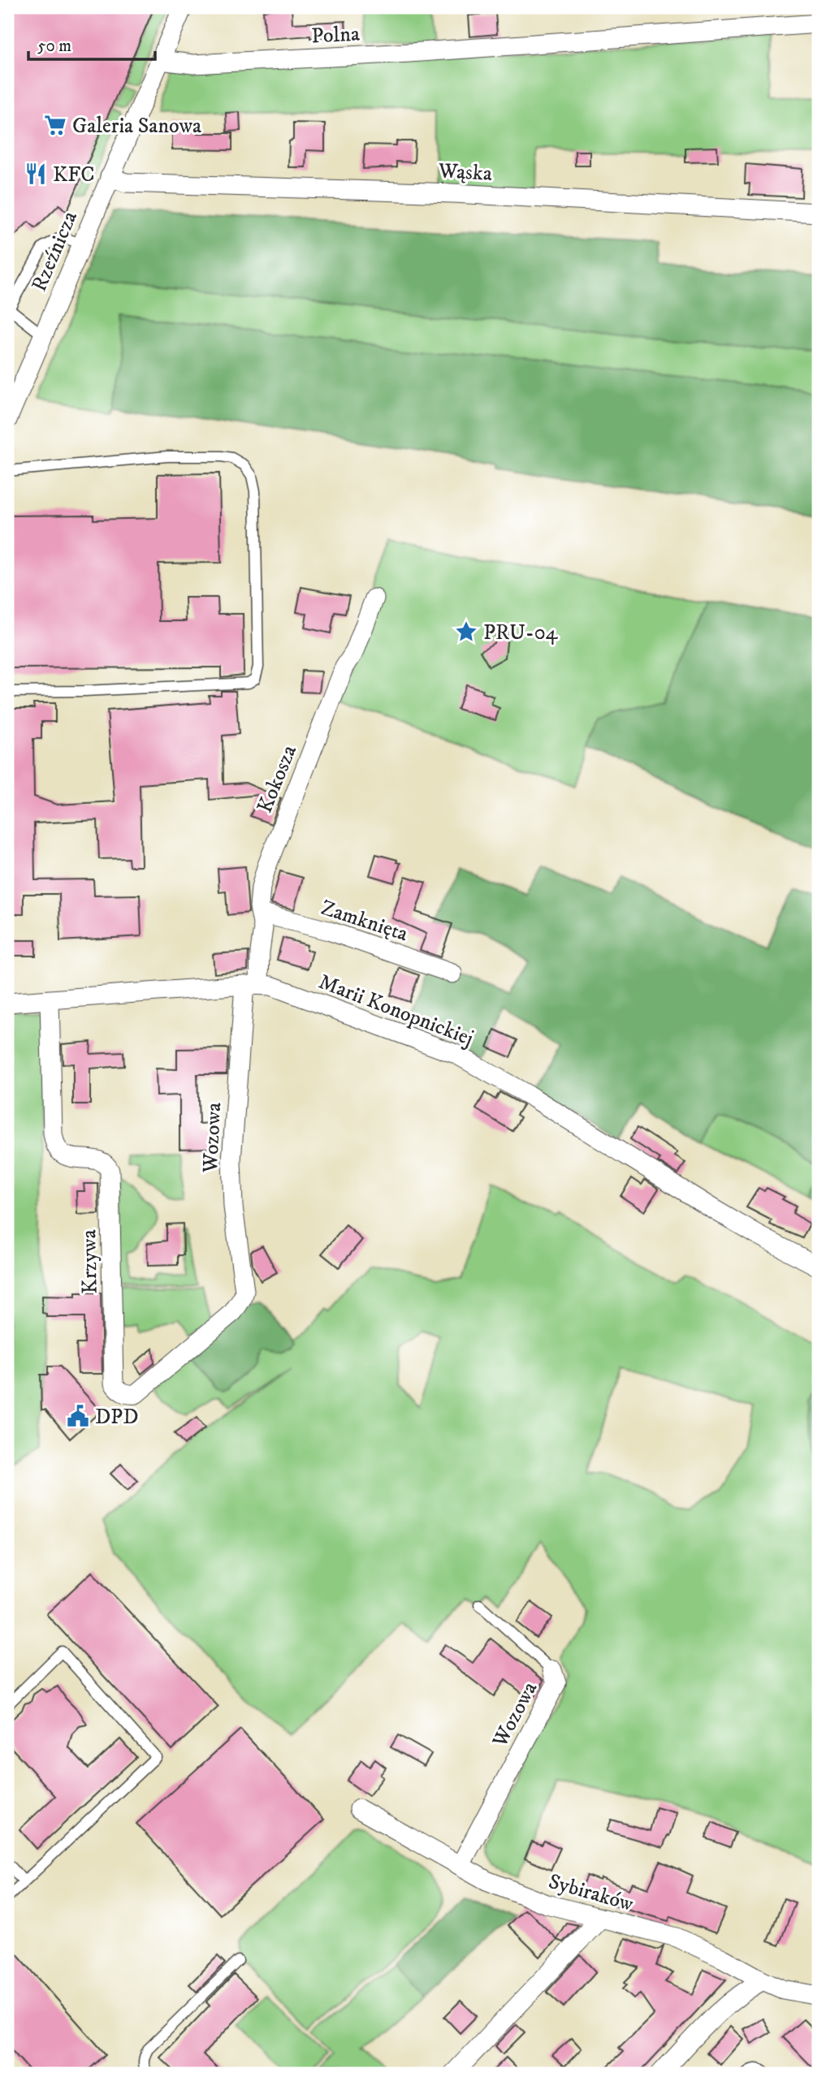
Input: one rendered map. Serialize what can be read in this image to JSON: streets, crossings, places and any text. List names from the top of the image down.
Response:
{
  "streets": {
    "street": [
      "Polna",
      "Wąska",
      "Rzeźnicza",
      "Kokosza",
      "Zamknięta",
      "Marii Konopnickiej",
      "Wozowa",
      "Krzywa",
      "Sybiraków"
    ]
  },
  "crossings": [
    ["Polna", "Rzeźnicza"],
    ["Wąska", "Rzeźnicza"],
    ["Kokosza", "Zamknięta"],
    ["Kokosza", "Marii Konopnickiej"],
    ["Kokosza", "Wozowa"],
    ["Marii Konopnickiej", "Wozowa"],
    ["Marii Konopnickiej", "Krzywa"],
    ["Wozowa", "Krzywa"],
    ["Wozowa", "Sybiraków"]
  ],
  "places": {
    "supermarket": ["Galeria Sanowa"],
    "restaurant": ["KFC"],
    "place": ["PRU-04"],
    "public building": ["DPD"]
  },
  "scale_bar": "50 m"
}
